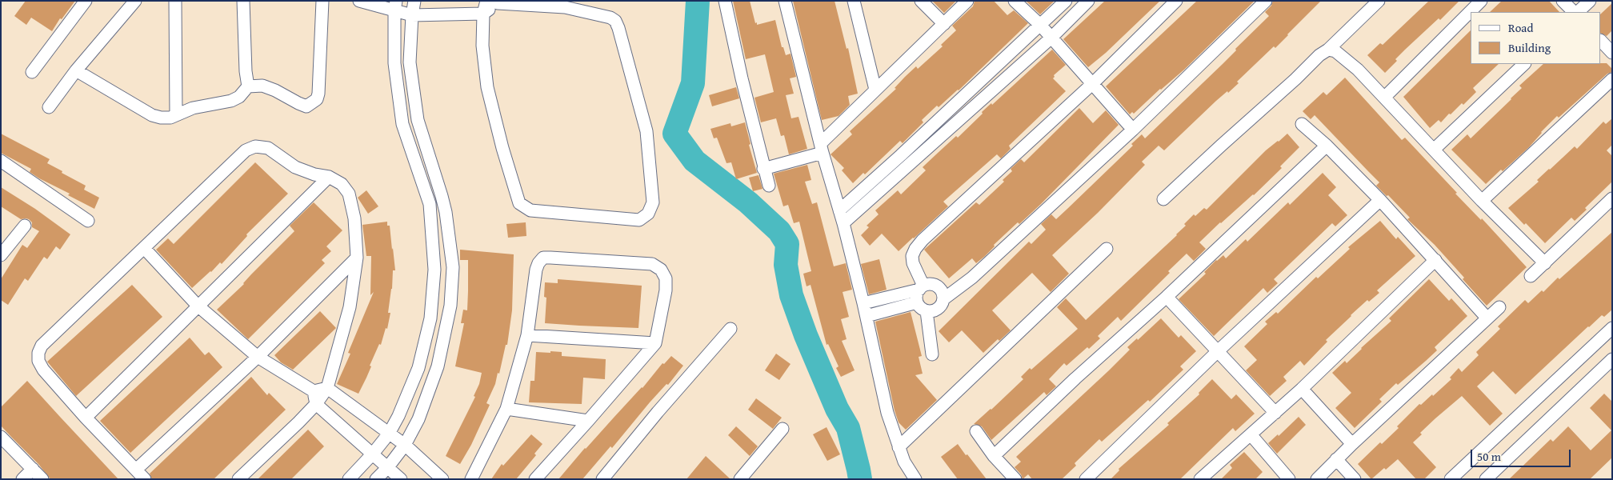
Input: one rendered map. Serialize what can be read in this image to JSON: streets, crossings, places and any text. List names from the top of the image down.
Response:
{
  "legend": ["Road", "Building"],
  "scale_bar": "50 m"
}
